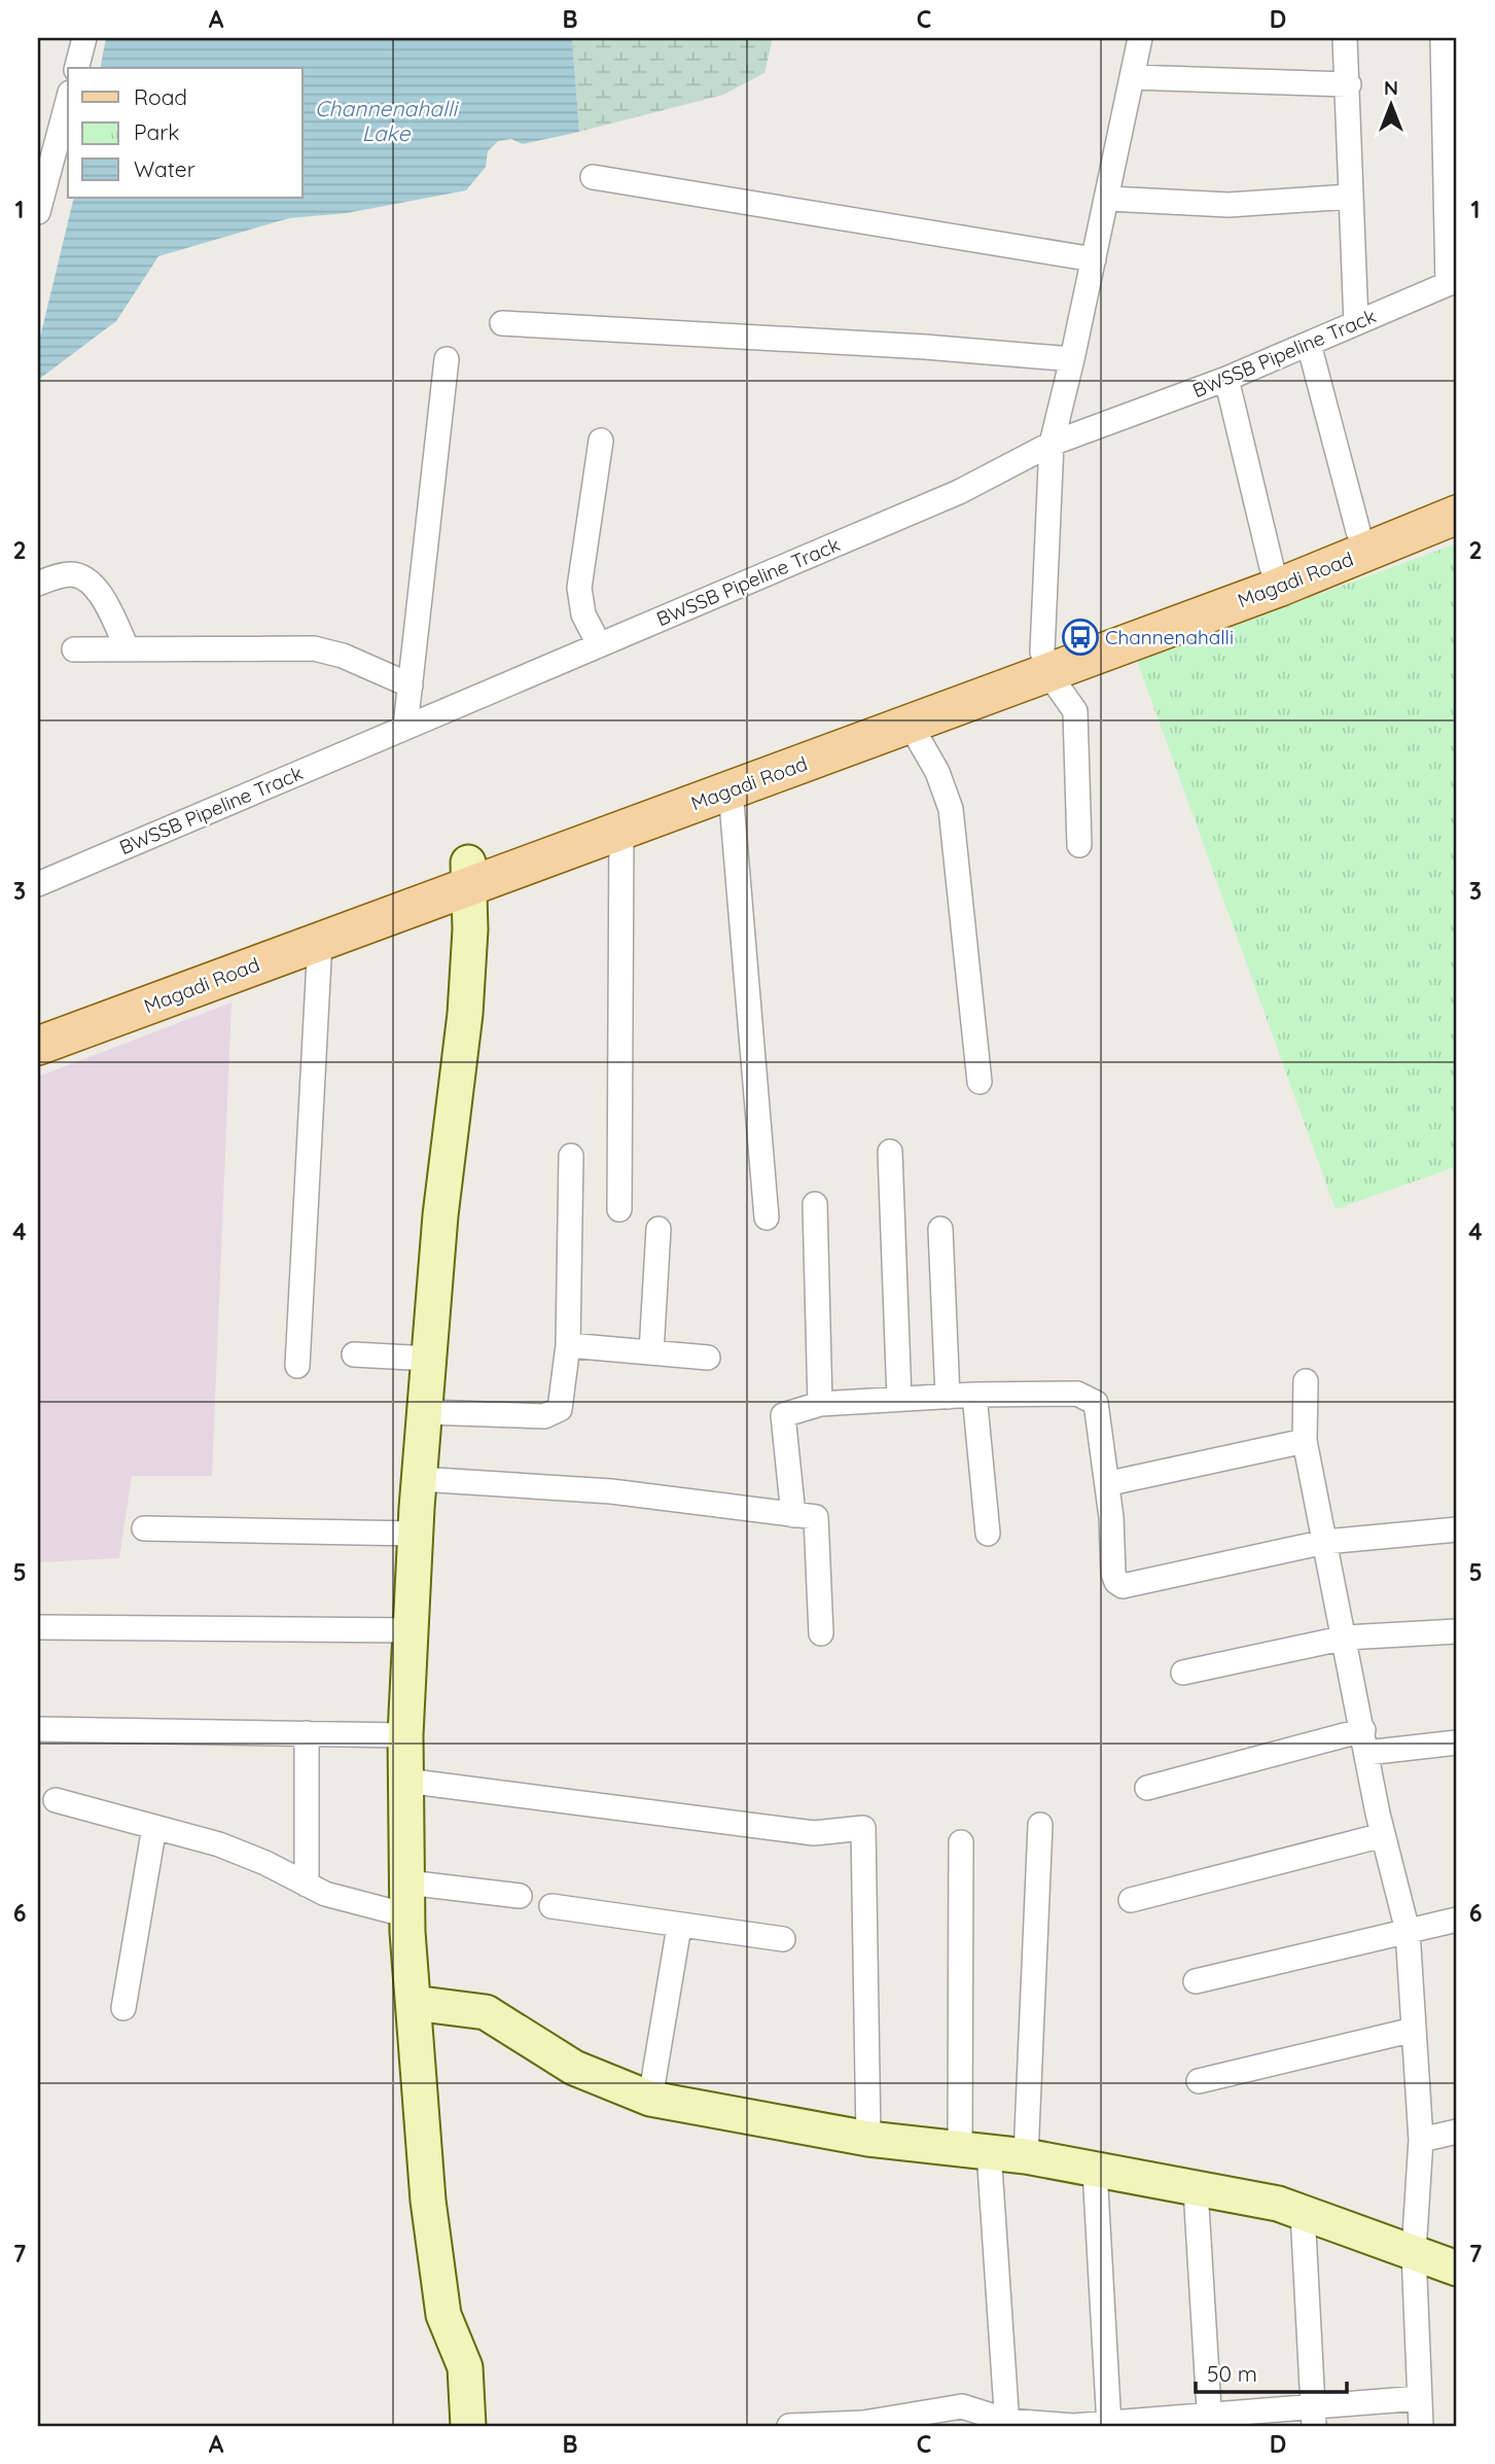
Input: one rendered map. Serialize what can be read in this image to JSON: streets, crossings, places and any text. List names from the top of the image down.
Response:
{
  "streets": {
    "main road": ["Magadi Road"],
    "street": ["BWSSB Pipeline Track"]
  },
  "water": ["Channenahalli Lake"],
  "places": {
    "bus stop": ["Channenahalli"]
  },
  "legend": ["Road", "Park", "Water"],
  "scale_bar": "50 m",
  "north": "top",
  "grid": {
    "columns": [
      "A",
      "B",
      "C",
      "D"
    ],
    "rows": [
      "1",
      "2",
      "3",
      "4",
      "5",
      "6",
      "7"
    ]
  }
}
